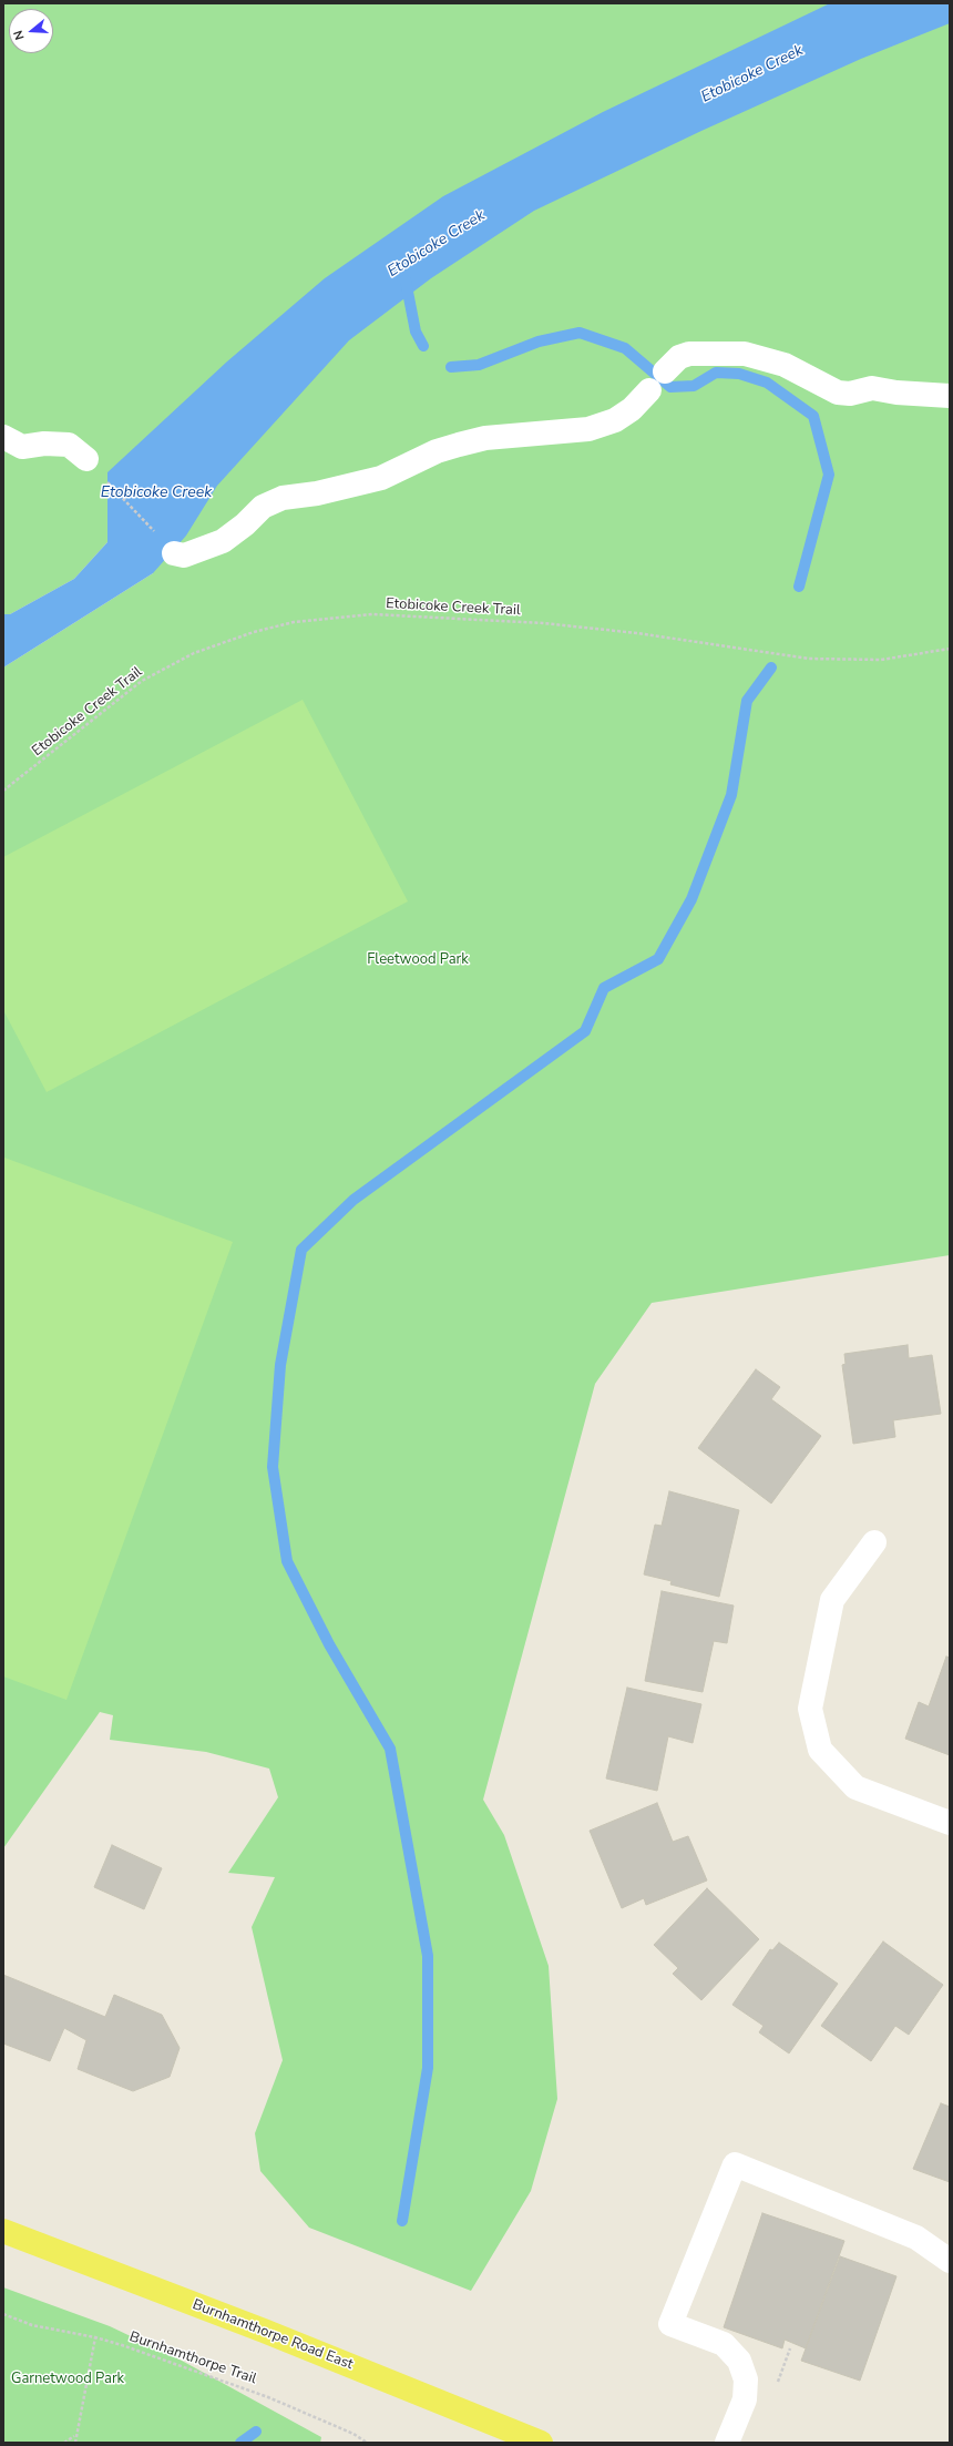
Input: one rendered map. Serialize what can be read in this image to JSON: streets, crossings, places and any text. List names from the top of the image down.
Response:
{
  "streets": {
    "main road": ["Burnhamthorpe Road East"],
    "path": ["Etobicoke Creek Trail", "Burnhamthorpe Trail"]
  },
  "water": ["Etobicoke Creek"],
  "parks": ["Fleetwood Park", "Garnetwood Park"],
  "north": "left"
}
